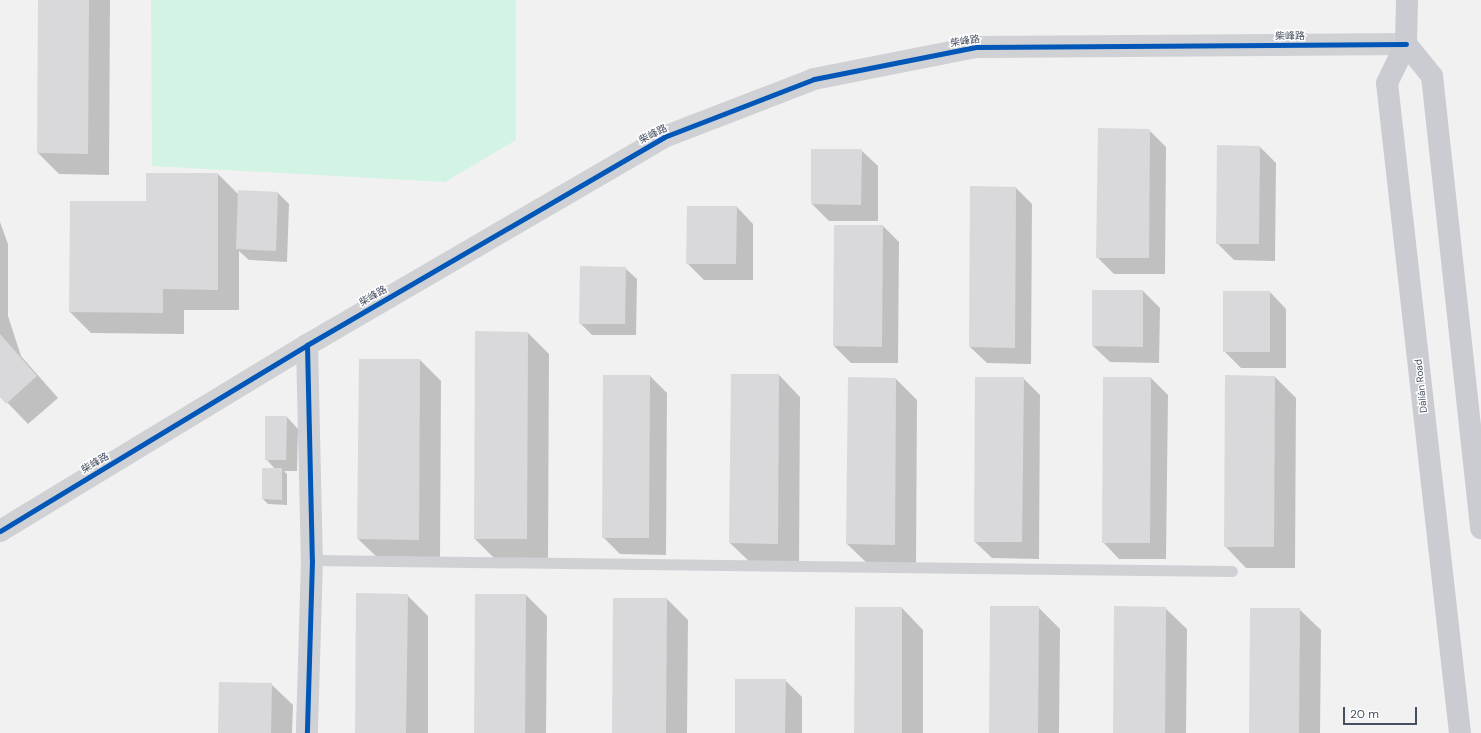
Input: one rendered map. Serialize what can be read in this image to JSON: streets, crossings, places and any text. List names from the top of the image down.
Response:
{
  "streets": {
    "main road": ["Dàlián Road"],
    "street": ["柴峰路"]
  },
  "crossings": [
    ["柴峰路", "Dàlián Road"]
  ],
  "scale_bar": "20 m"
}
